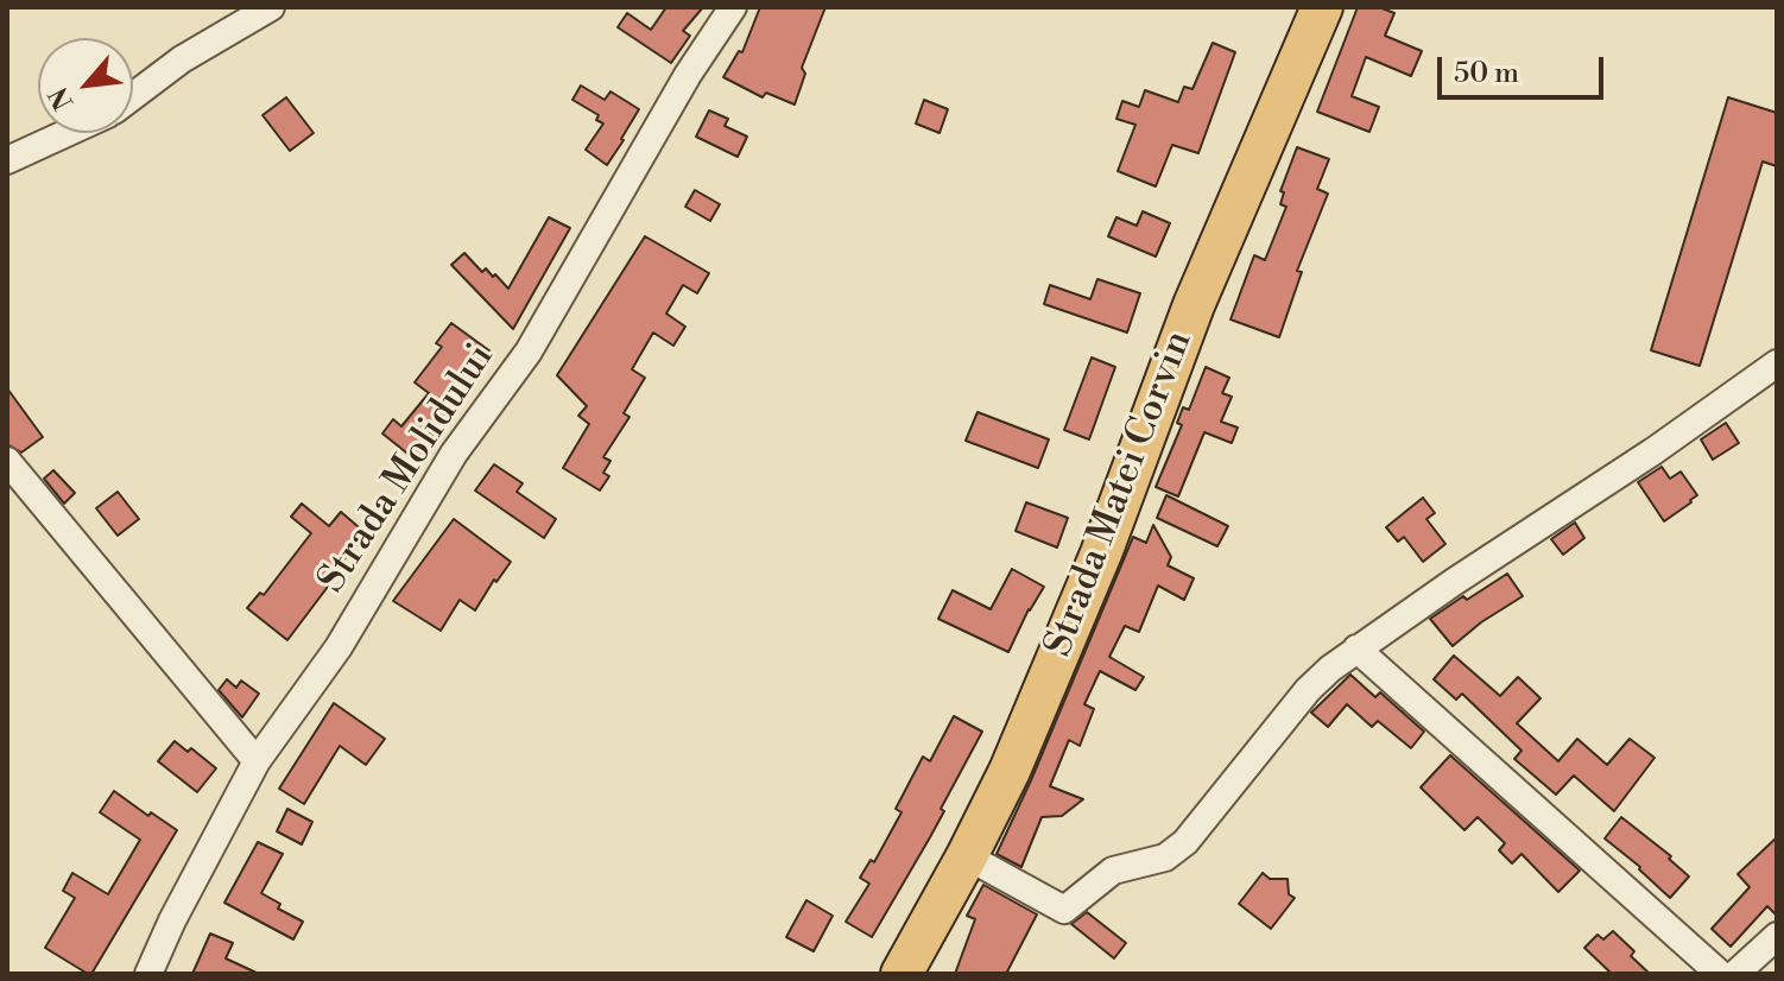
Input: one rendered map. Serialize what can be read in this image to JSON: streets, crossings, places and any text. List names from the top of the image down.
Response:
{
  "streets": {
    "main road": ["Strada Matei Corvin"],
    "street": ["Strada Molidului"]
  },
  "scale_bar": "50 m",
  "north": "bottom left"
}
